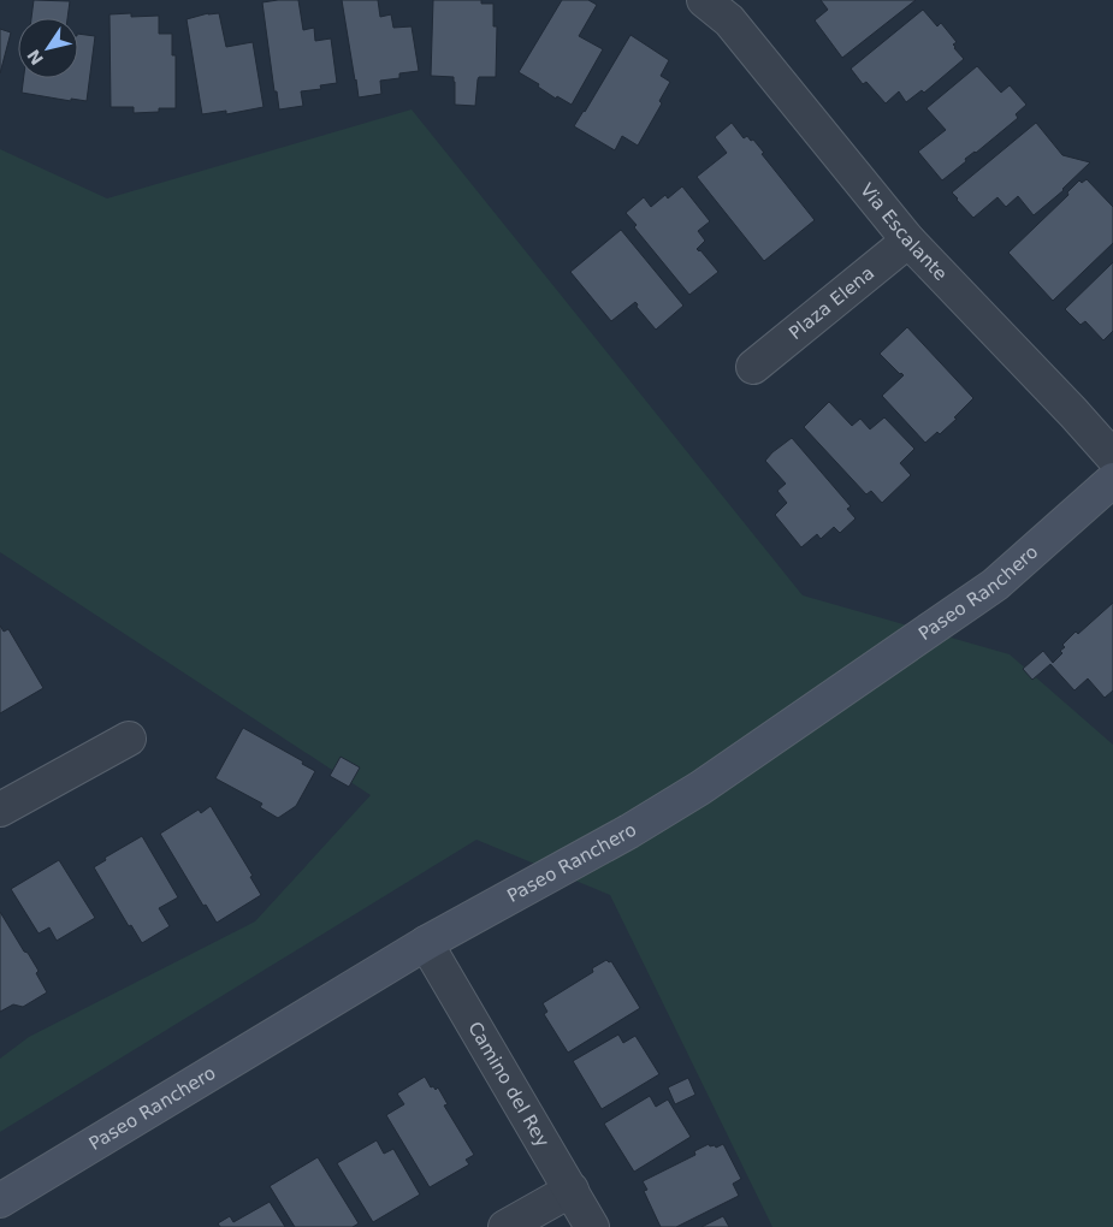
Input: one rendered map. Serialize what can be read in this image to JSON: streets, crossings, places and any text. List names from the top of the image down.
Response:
{
  "streets": {
    "main road": ["Paseo Ranchero"],
    "street": ["Via Escalante", "Plaza Elena", "Camino del Rey"]
  },
  "crossings": [
    ["Via Escalante", "Plaza Elena"],
    ["Paseo Ranchero", "Camino del Rey"]
  ],
  "north": "bottom left"
}
